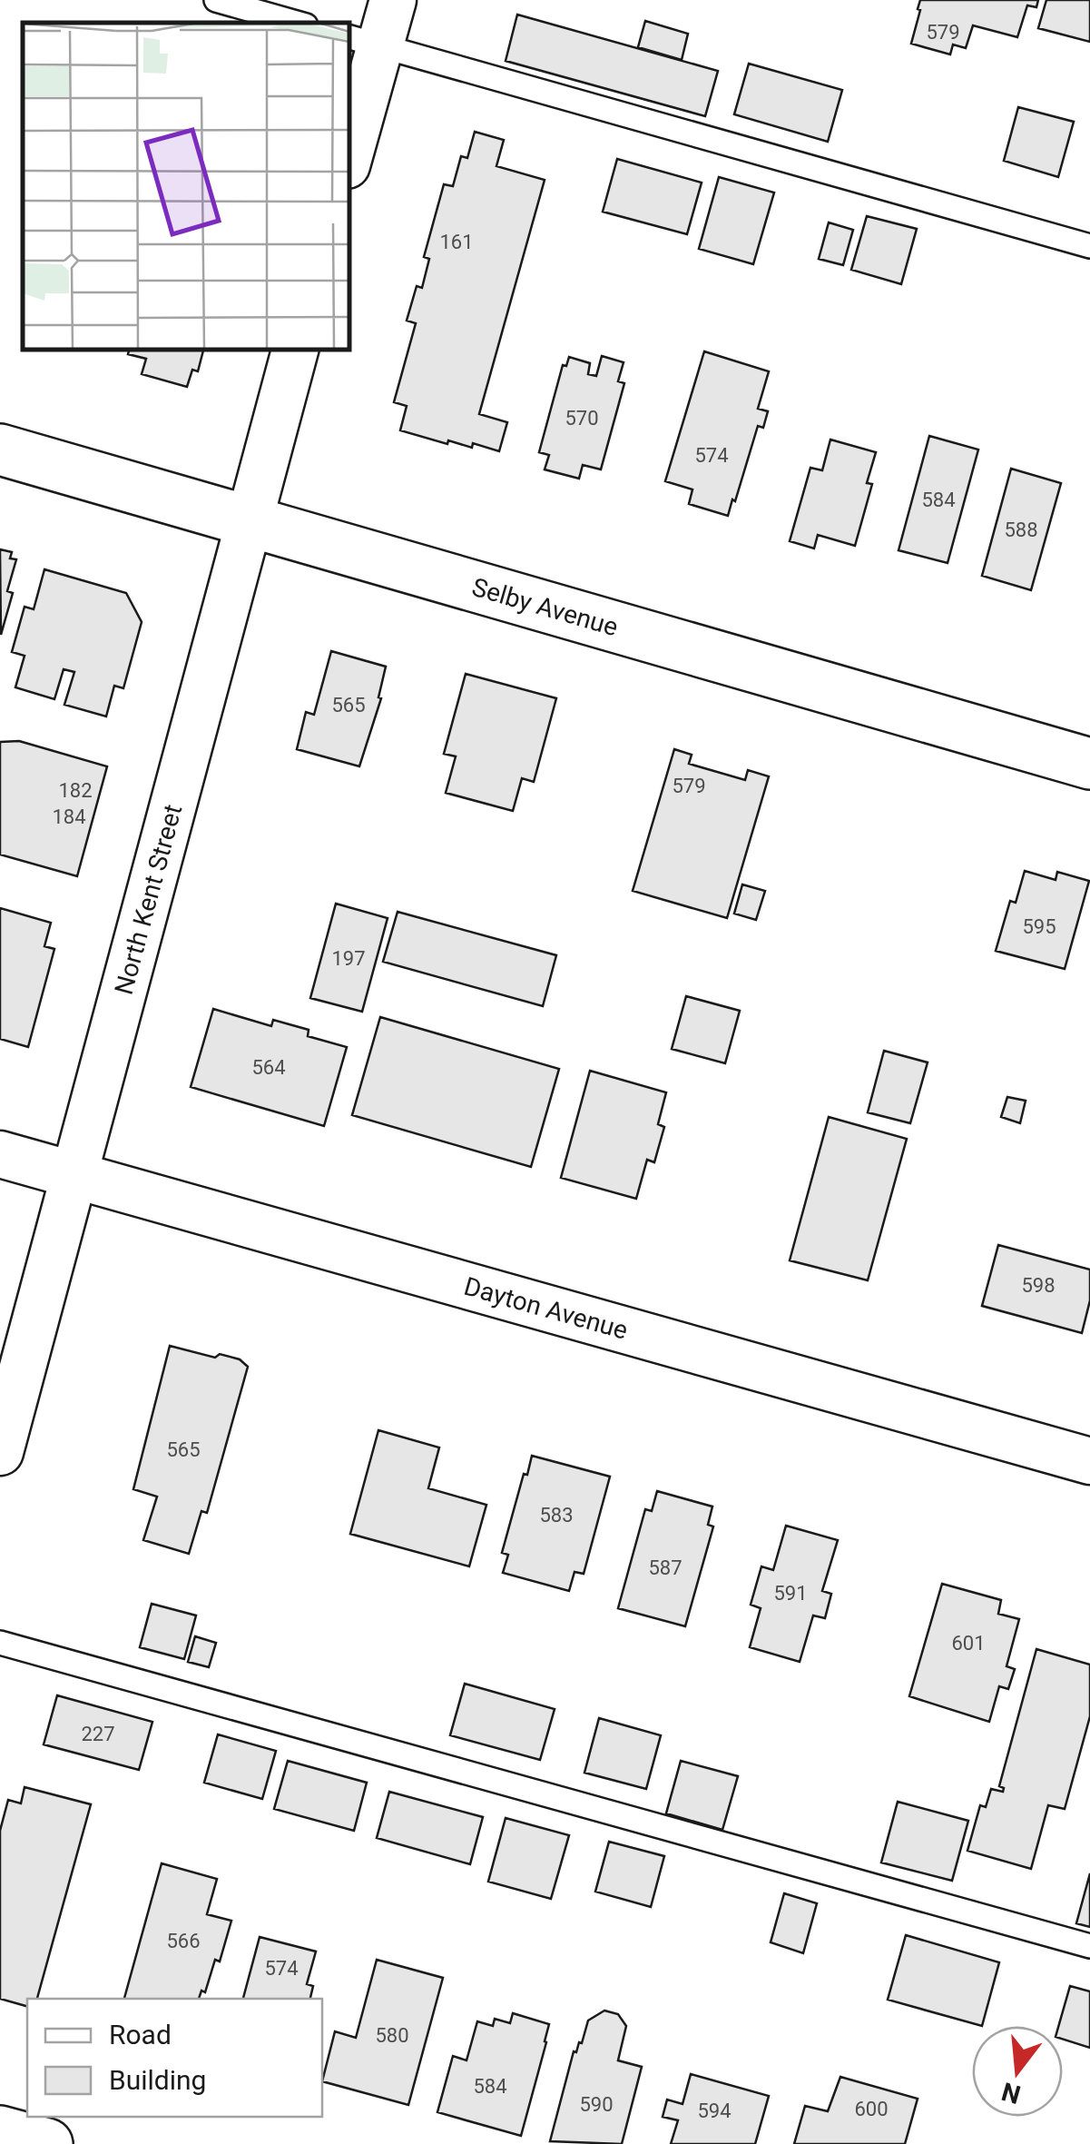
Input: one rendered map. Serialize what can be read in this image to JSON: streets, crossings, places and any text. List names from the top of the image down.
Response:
{
  "streets": {
    "street": ["Selby Avenue", "North Kent Street", "Dayton Avenue"]
  },
  "crossings": [
    ["Selby Avenue", "North Kent Street"],
    ["North Kent Street", "Dayton Avenue"]
  ],
  "house_numbers": [
    "579",
    "161",
    "570",
    "574",
    "584",
    "588",
    "565",
    "579",
    "182",
    "184",
    "595",
    "197",
    "564",
    "598",
    "565",
    "583",
    "587",
    "591",
    "601",
    "227",
    "566",
    "574",
    "580",
    "584",
    "590",
    "600",
    "594"
  ],
  "legend": ["Road", "Building"],
  "north": "bottom"
}
